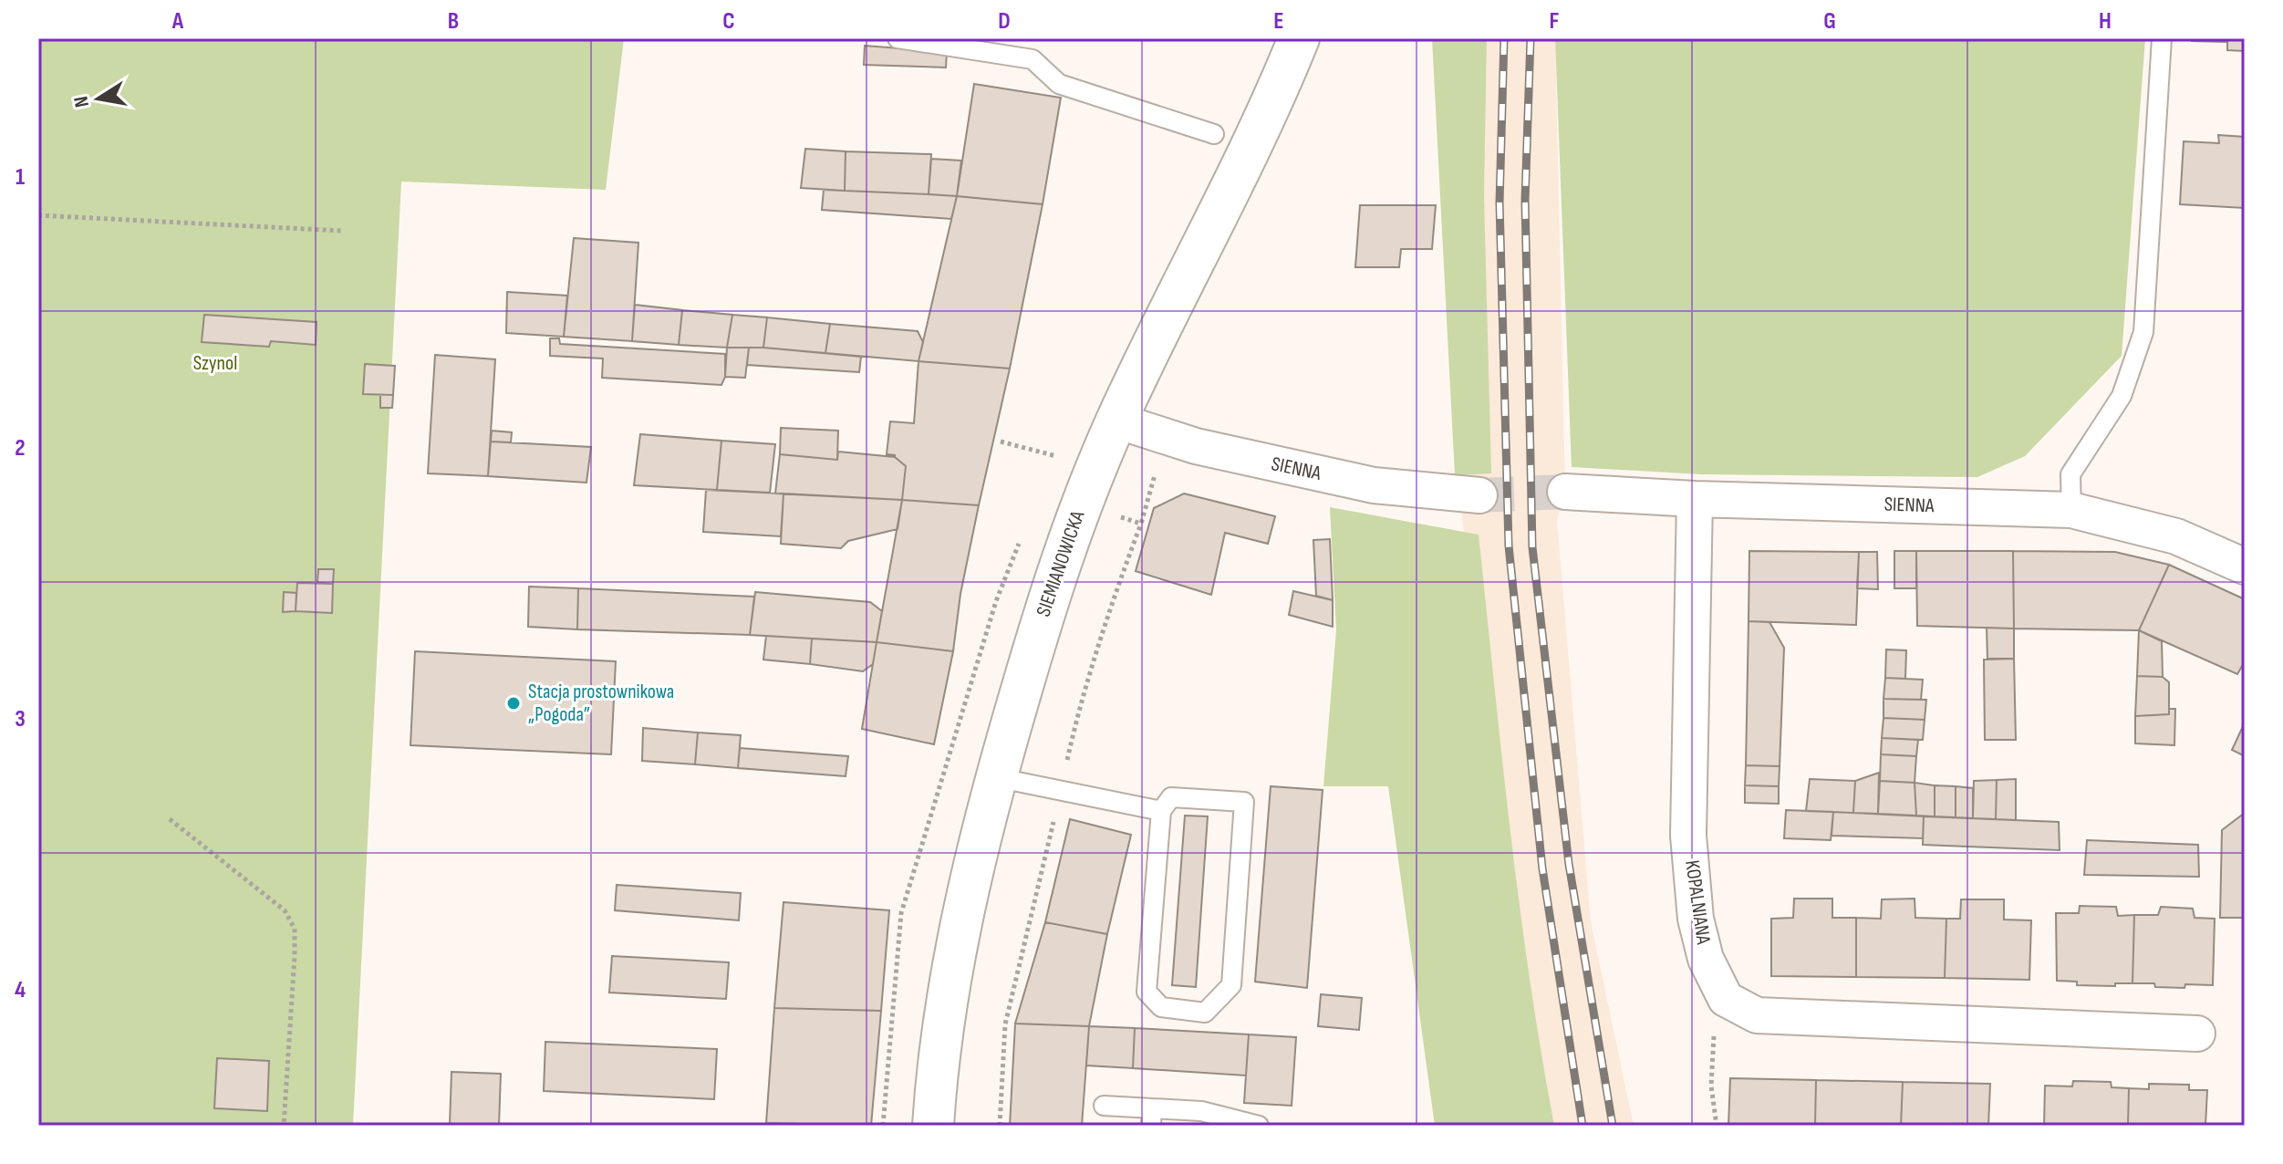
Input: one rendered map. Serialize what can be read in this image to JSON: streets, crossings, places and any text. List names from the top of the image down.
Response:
{
  "streets": {
    "main road": ["SIEMIANOWICKA"],
    "street": ["SIENNA", "KOPALNIANA"]
  },
  "crossings": [
    ["SIENNA", "SIEMIANOWICKA"],
    ["SIENNA", "KOPALNIANA"]
  ],
  "parks": ["Szynol"],
  "places": ["Stacja prostownikowa „Pogoda”"],
  "north": "left",
  "grid": {
    "columns": [
      "A",
      "B",
      "C",
      "D",
      "E",
      "F",
      "G",
      "H"
    ],
    "rows": [
      "1",
      "2",
      "3",
      "4"
    ]
  }
}
